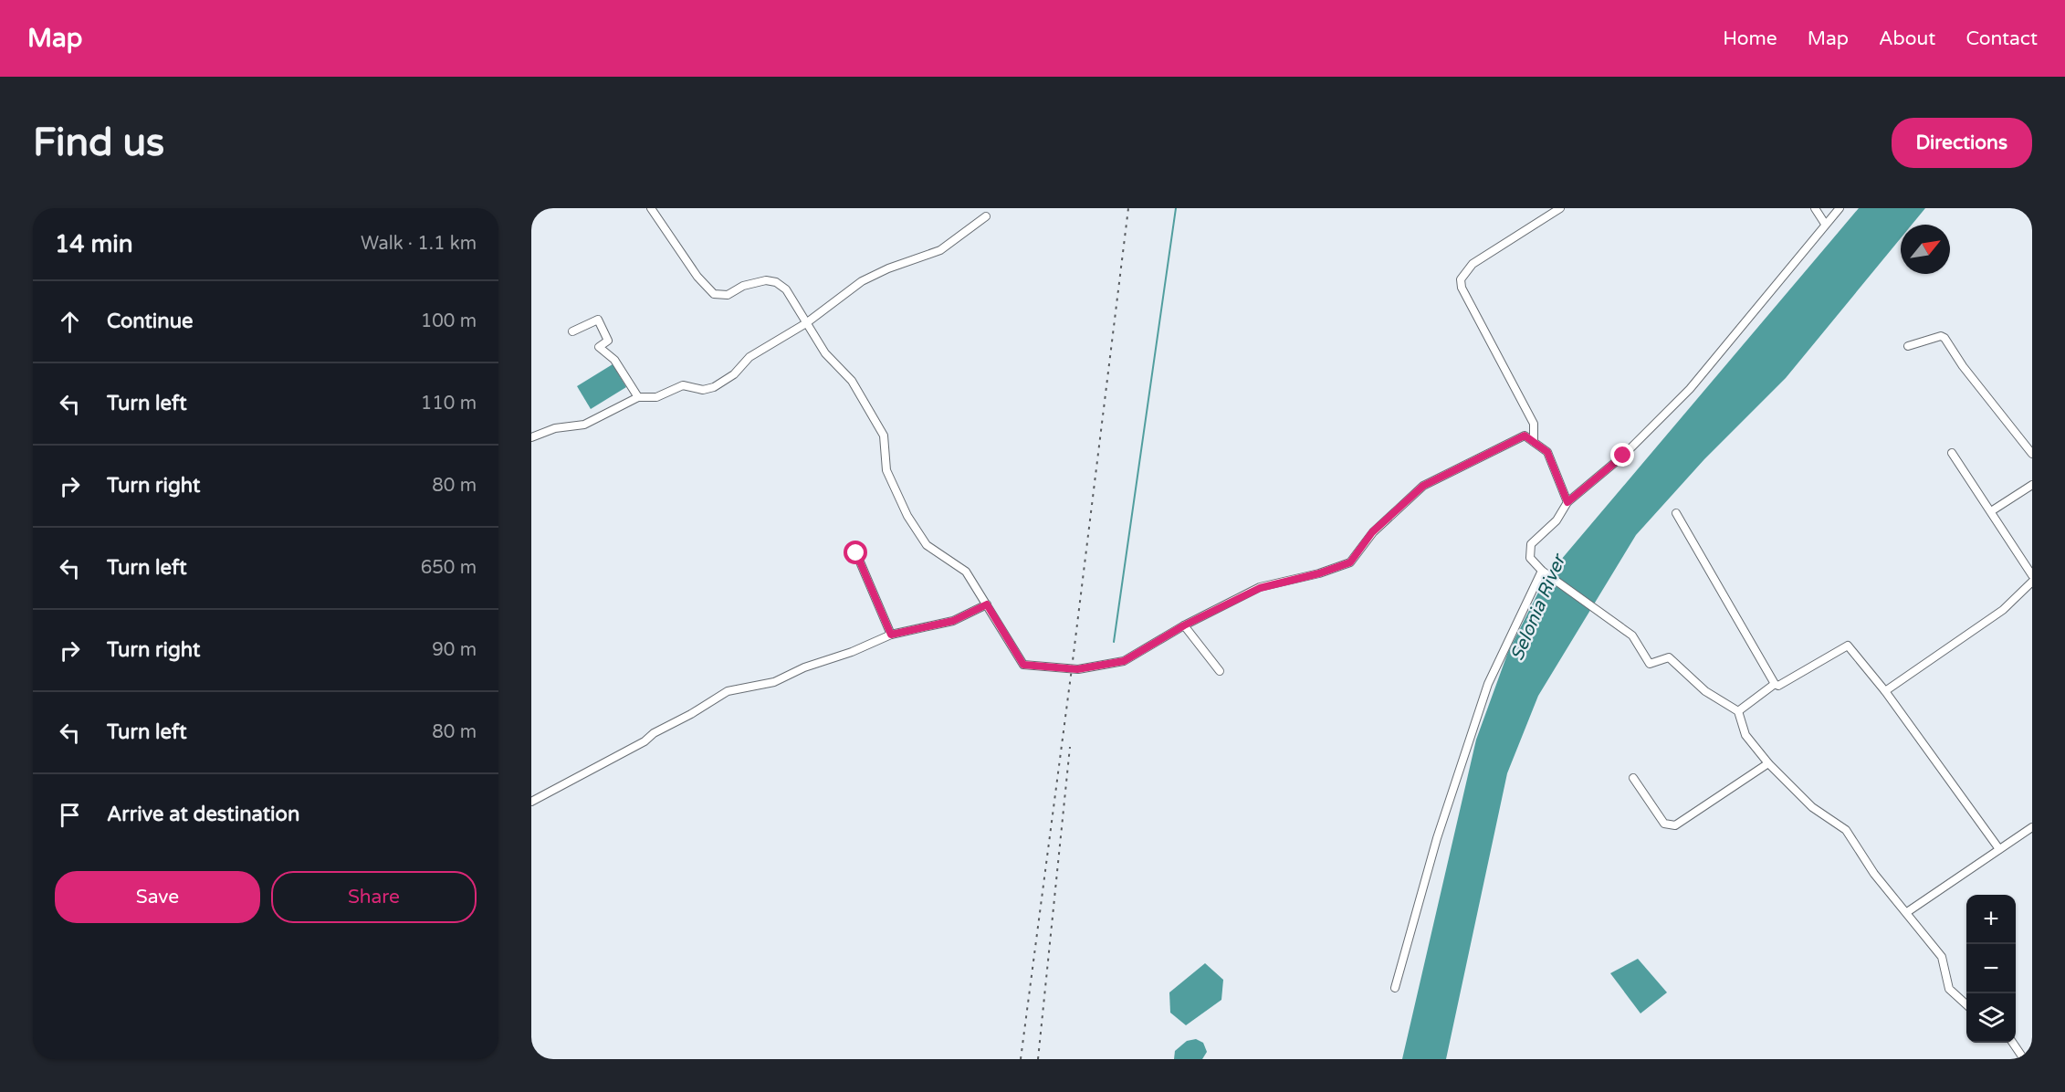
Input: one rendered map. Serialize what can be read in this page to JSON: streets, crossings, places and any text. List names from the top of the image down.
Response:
{
  "water": ["Selonia River"],
  "north": "top right",
  "page": {
    "header": "Map",
    "nav": [
      "Home",
      "Map",
      "About",
      "Contact"
    ],
    "buttons": [
      "Directions",
      ["Save", "Share"]
    ],
    "title": "Find us",
    "heading": ["14 min", "Walk · 1.1 km"],
    "list": [
      ["Continue", "100 m"],
      ["Turn left", "110 m"],
      ["Turn right", "80 m"],
      ["Turn left", "650 m"],
      ["Turn right", "90 m"],
      ["Turn left", "80 m"],
      "Arrive at destination"
    ],
    "map_buttons": ["+", "−"]
  }
}
